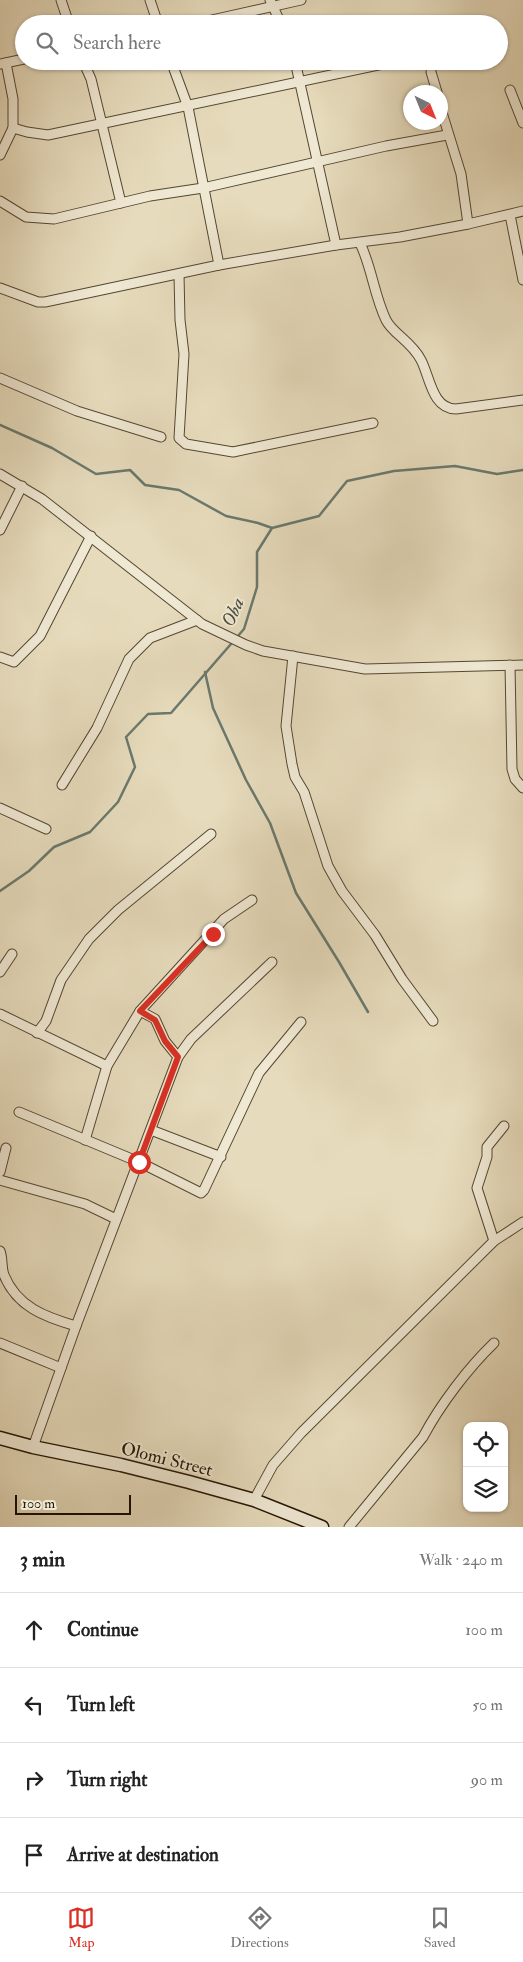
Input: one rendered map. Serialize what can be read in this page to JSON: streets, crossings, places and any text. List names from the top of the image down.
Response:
{
  "streets": {
    "main road": ["Olomi Street"]
  },
  "water": ["Oba"],
  "scale_bar": "100 m",
  "north": "bottom right",
  "page": {
    "search": "Search here",
    "scale": "100 m",
    "heading": ["3 min", "Walk · 240 m"],
    "list": [
      ["Continue", "100 m"],
      ["Turn left", "50 m"],
      ["Turn right", "90 m"],
      "Arrive at destination"
    ],
    "nav": ["Map", "Directions", "Saved"]
  }
}
